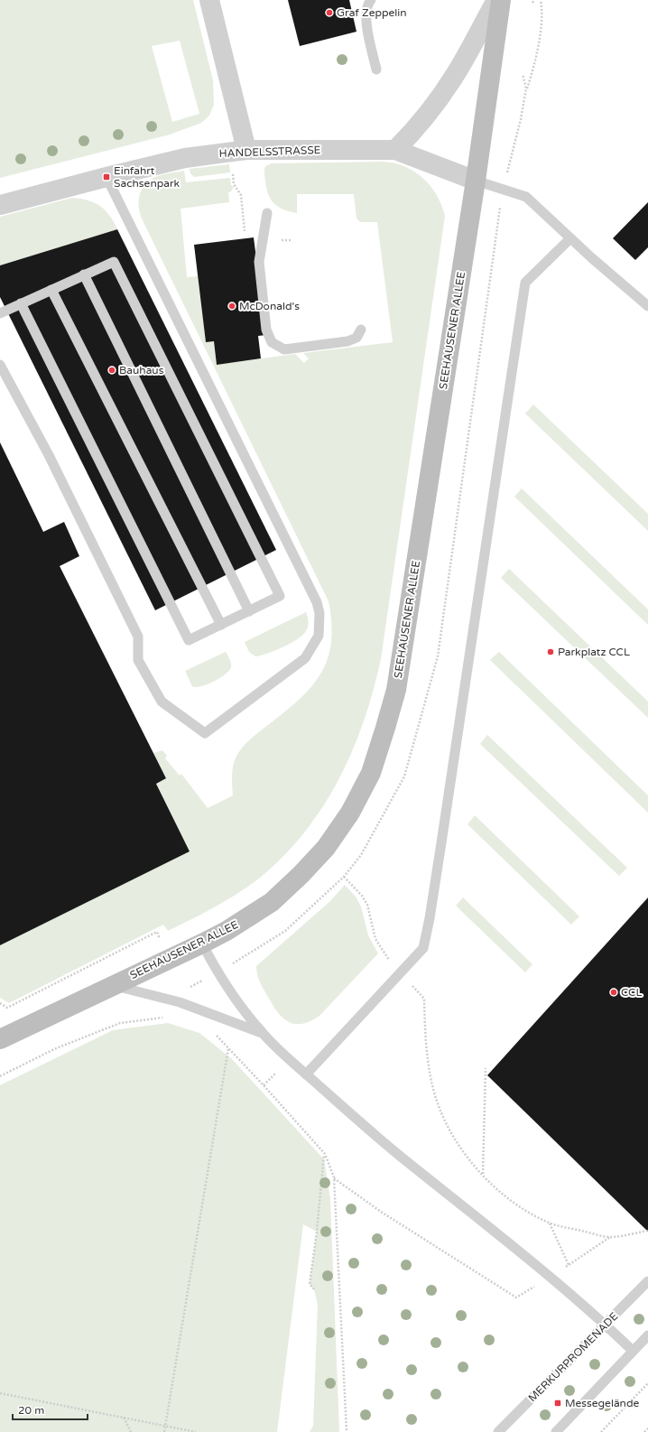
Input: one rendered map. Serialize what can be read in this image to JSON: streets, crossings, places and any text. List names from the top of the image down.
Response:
{
  "streets": {
    "main road": ["SEEHAUSENER ALLEE"],
    "street": ["HANDELSSTRASSE"],
    "lane": ["MERKURPROMENADE"]
  },
  "crossings": [
    ["HANDELSSTRASSE", "SEEHAUSENER ALLEE"]
  ],
  "places": {
    "other": [
      "Graf Zeppelin",
      "McDonald's",
      "Bauhaus",
      "Parkplatz CCL",
      "CCL"
    ],
    "transit": ["Einfahrt Sachsenpark", "Messegelände"]
  },
  "scale_bar": "20 m"
}
